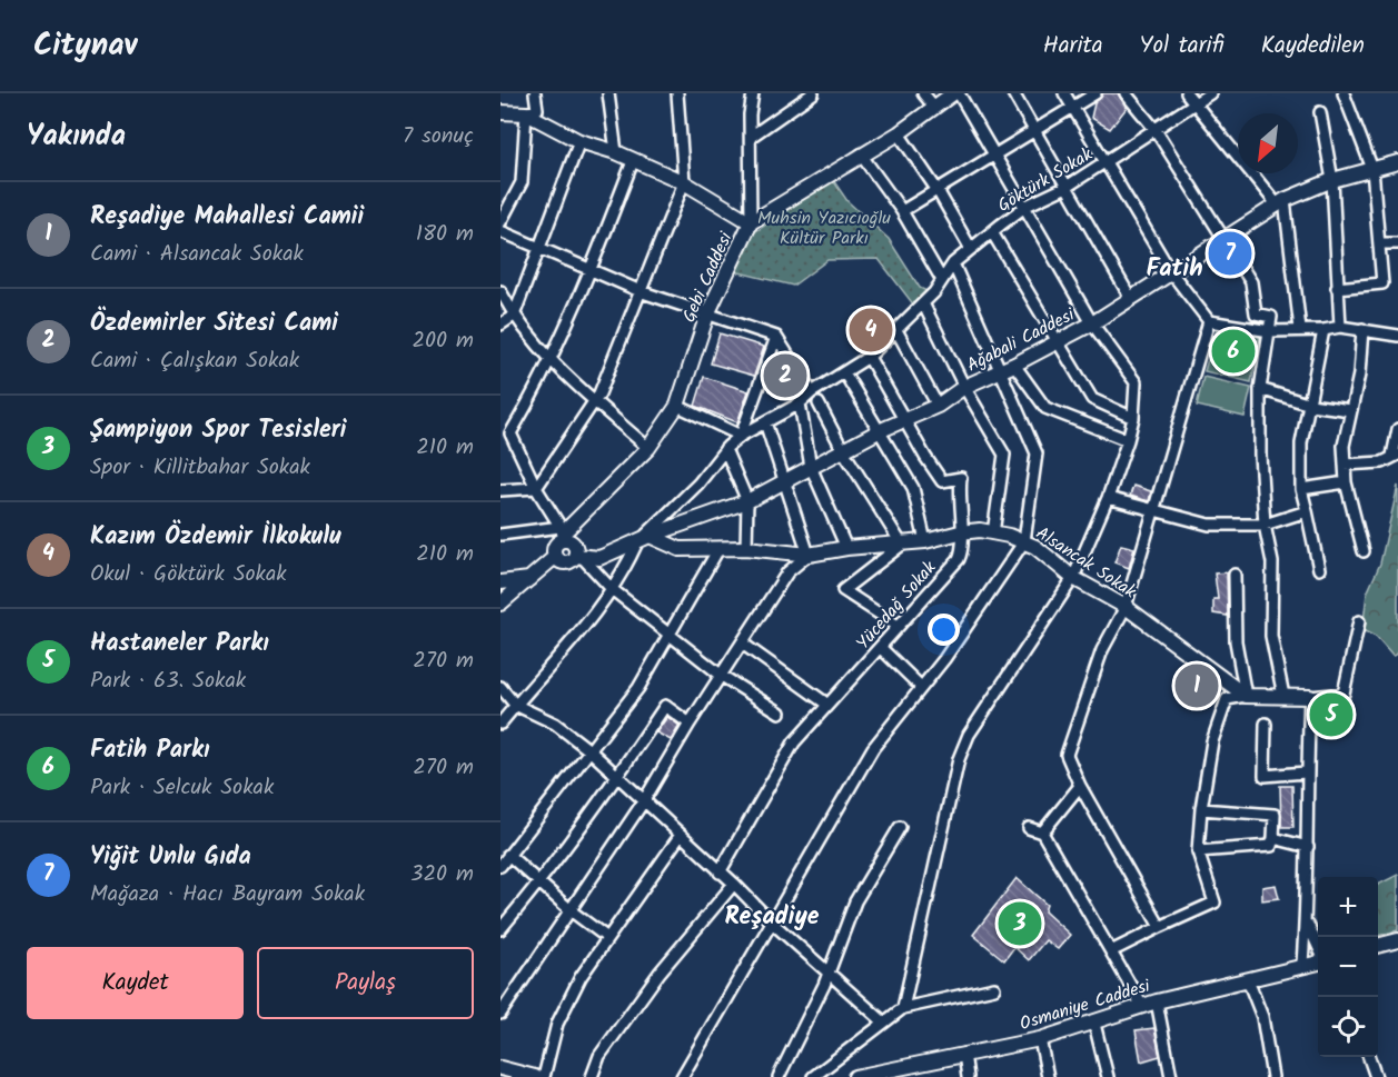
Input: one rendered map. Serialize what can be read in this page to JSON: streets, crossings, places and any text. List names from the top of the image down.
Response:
{
  "streets": {
    "street": [
      "Göktürk Sokak",
      "Gebi Caddesi",
      "Ağabali Caddesi",
      "Alsancak Sokak",
      "Yücedağ Sokak",
      "Osmaniye Caddesi"
    ]
  },
  "crossings": [
    ["Göktürk Sokak", "Ağabali Caddesi"],
    ["Göktürk Sokak", "Alsancak Sokak"],
    ["Göktürk Sokak", "Yücedağ Sokak"],
    ["Gebi Caddesi", "Ağabali Caddesi"],
    ["Ağabali Caddesi", "Alsancak Sokak"],
    ["Ağabali Caddesi", "Yücedağ Sokak"],
    ["Alsancak Sokak", "Yücedağ Sokak"]
  ],
  "districts": ["Fatih", "Reşadiye"],
  "parks": ["Muhsin Yazıcıoğlu Kültür Parkı"],
  "north": "bottom left",
  "page": {
    "header": "Citynav",
    "nav": ["Harita", "Yol tarifi", "Kaydedilen"],
    "heading": ["Yakında", "7 sonuç"],
    "list": [
      {
        "mark": "1",
        "name": "Reşadiye Mahallesi Camii",
        "note": "Cami · Alsancak Sokak",
        "value": "180 m"
      },
      {
        "mark": "2",
        "name": "Özdemirler Sitesi Cami",
        "note": "Cami · Çalışkan Sokak",
        "value": "200 m"
      },
      {
        "mark": "3",
        "name": "Şampiyon Spor Tesisleri",
        "note": "Spor · Killitbahar Sokak",
        "value": "210 m"
      },
      {
        "mark": "4",
        "name": "Kazım Özdemir İlkokulu",
        "note": "Okul · Göktürk Sokak",
        "value": "210 m"
      },
      {
        "mark": "5",
        "name": "Hastaneler Parkı",
        "note": "Park · 63. Sokak",
        "value": "270 m"
      },
      {
        "mark": "6",
        "name": "Fatih Parkı",
        "note": "Park · Selcuk Sokak",
        "value": "270 m"
      },
      {
        "mark": "7",
        "name": "Yiğit Unlu Gıda",
        "note": "Mağaza · Hacı Bayram Sokak",
        "value": "320 m"
      }
    ],
    "pins": [
      "7",
      "4",
      "6",
      "2",
      "1",
      "5",
      "3"
    ],
    "map_buttons": ["+", "−"],
    "buttons": ["Kaydet", "Paylaş"]
  }
}
